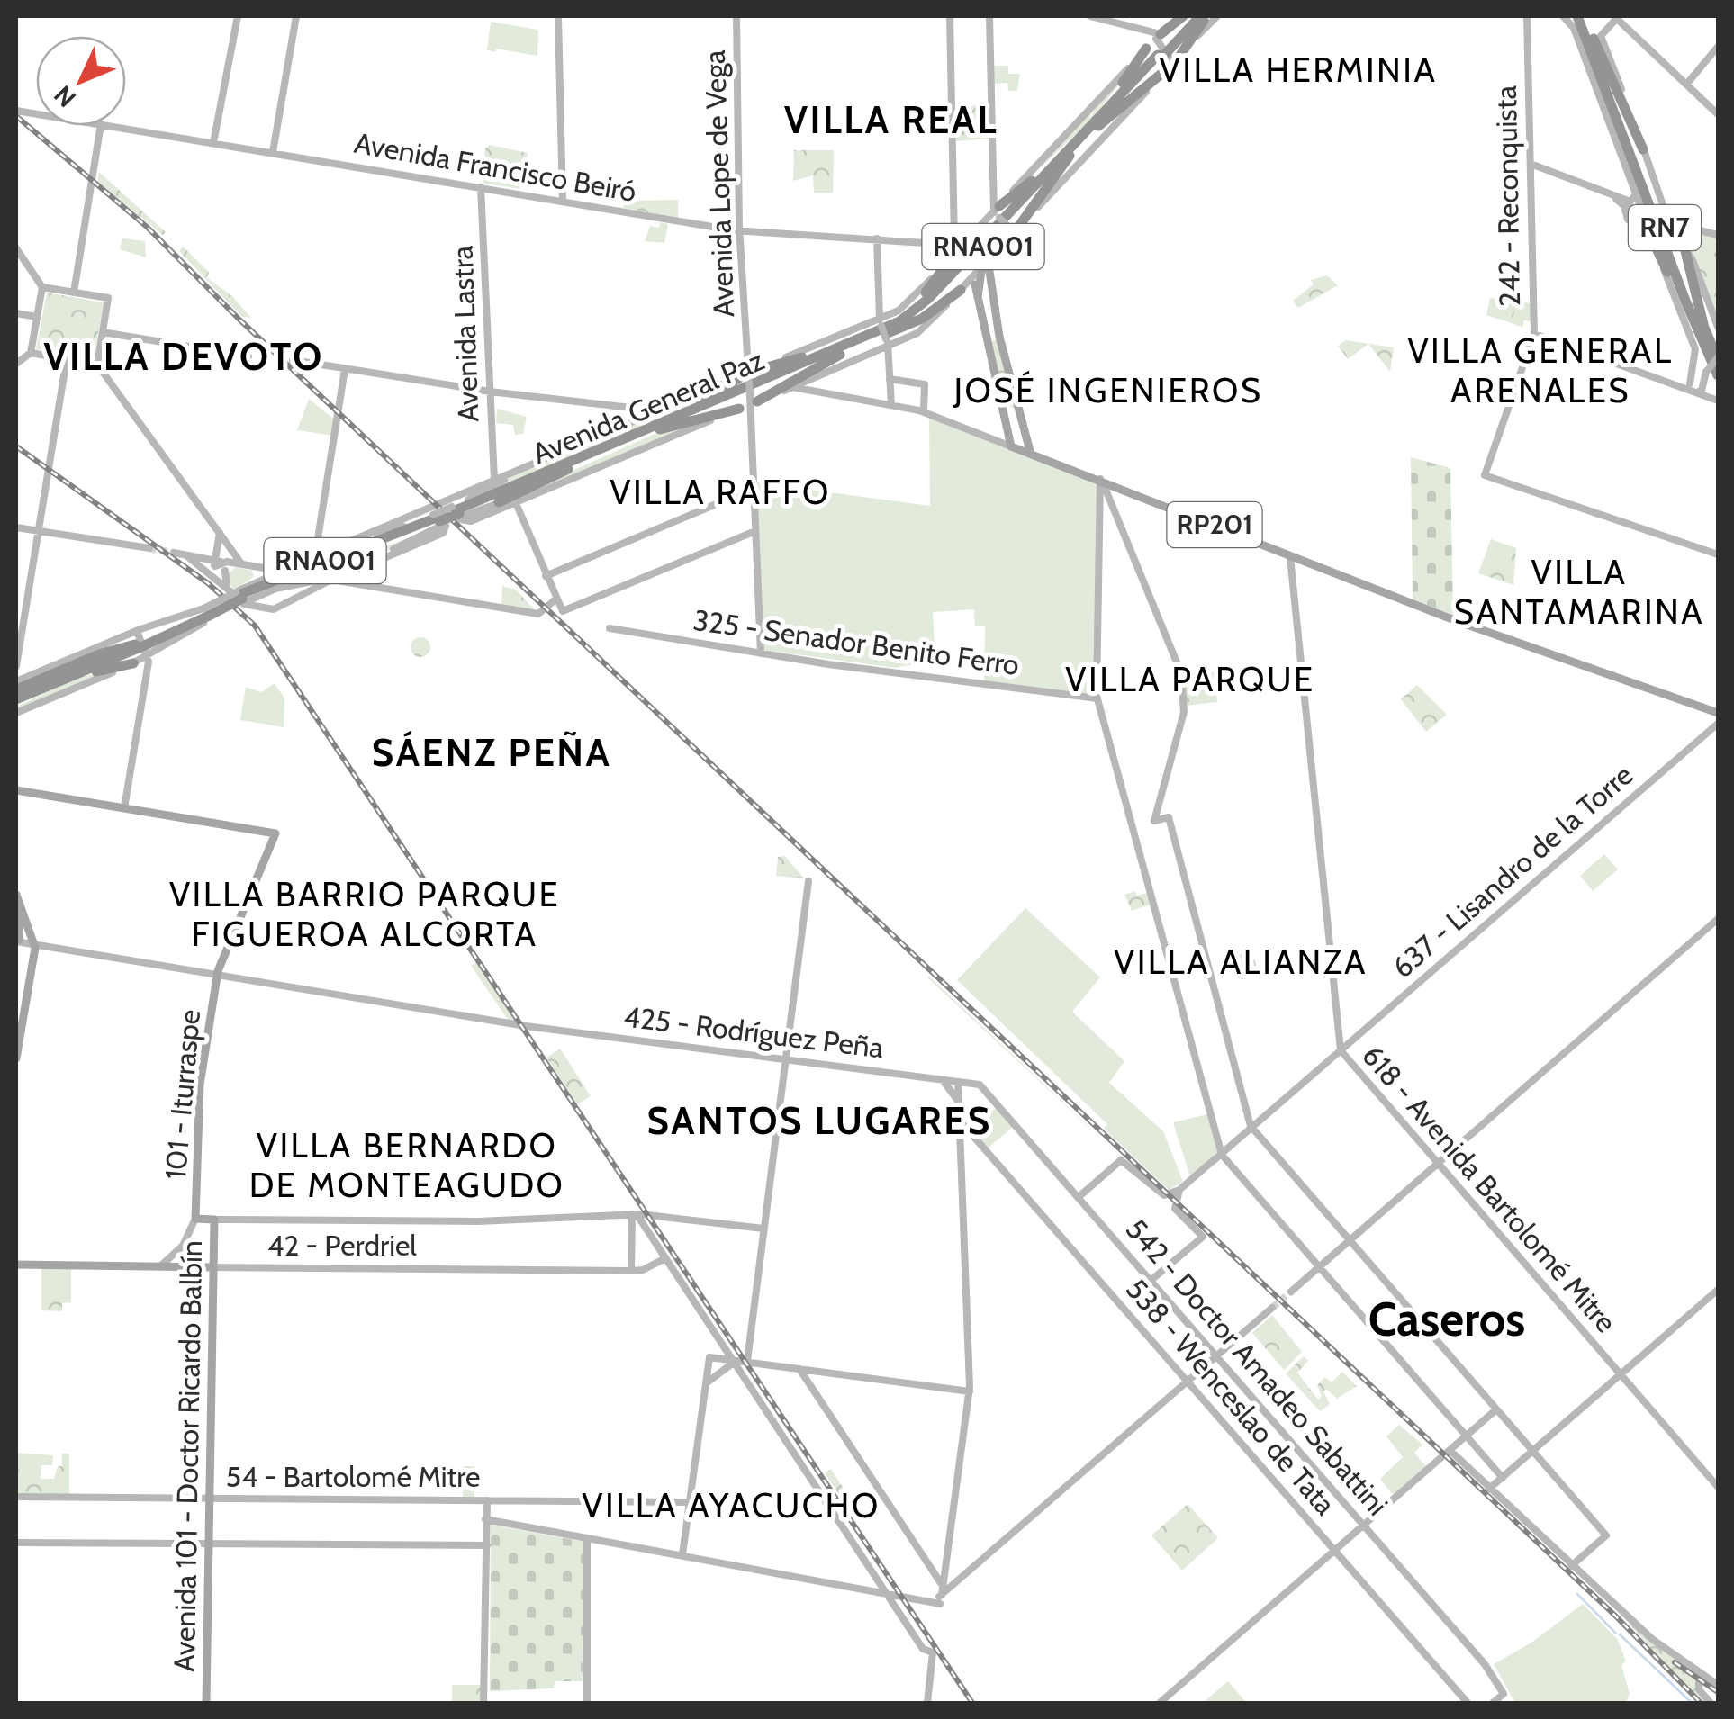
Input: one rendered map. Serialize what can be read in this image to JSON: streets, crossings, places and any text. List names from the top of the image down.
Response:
{
  "streets": {
    "highway": ["RN7", "RNA001", "Avenida General Paz"],
    "main road": [
      "RP201",
      "101 - Iturraspe",
      "42 - Perdriel",
      "Avenida 101 - Doctor Ricardo Balbín"
    ],
    "street": [
      "Avenida Francisco Beiró",
      "Avenida Lope de Vega",
      "242 - Reconquista",
      "Avenida Lastra",
      "325 - Senador Benito Ferro",
      "637 - Lisandro de la Torre",
      "425 - Rodríguez Peña",
      "618 - Avenida Bartolomé Mitre",
      "542 - Doctor Amadeo Sabattini",
      "538 - Wenceslao de Tata",
      "54 - Bartolomé Mitre"
    ]
  },
  "crossings": [
    ["Avenida Francisco Beiró", "Avenida Lope de Vega"],
    ["Avenida Francisco Beiró", "Avenida Lastra"],
    ["Avenida Francisco Beiró", "Avenida General Paz"],
    ["Avenida Lope de Vega", "Avenida General Paz"],
    ["Avenida Lope de Vega", "325 - Senador Benito Ferro"],
    ["Avenida Lastra", "Avenida General Paz"],
    ["RP201", "618 - Avenida Bartolomé Mitre"],
    ["637 - Lisandro de la Torre", "618 - Avenida Bartolomé Mitre"],
    ["425 - Rodríguez Peña", "101 - Iturraspe"],
    ["425 - Rodríguez Peña", "542 - Doctor Amadeo Sabattini"],
    ["42 - Perdriel", "Avenida 101 - Doctor Ricardo Balbín"],
    ["Avenida 101 - Doctor Ricardo Balbín", "54 - Bartolomé Mitre"]
  ],
  "districts": [
    "VILLA HERMINIA",
    "VILLA REAL",
    "VILLA GENERAL ARENALES",
    "VILLA DEVOTO",
    "JOSÉ INGENIEROS",
    "VILLA RAFFO",
    "VILLA SANTAMARINA",
    "VILLA PARQUE",
    "SÁENZ PEÑA",
    "VILLA BARRIO PARQUE FIGUEROA ALCORTA",
    "VILLA ALIANZA",
    "SANTOS LUGARES",
    "VILLA BERNARDO DE MONTEAGUDO",
    "Caseros",
    "VILLA AYACUCHO"
  ],
  "north": "bottom left"
}
